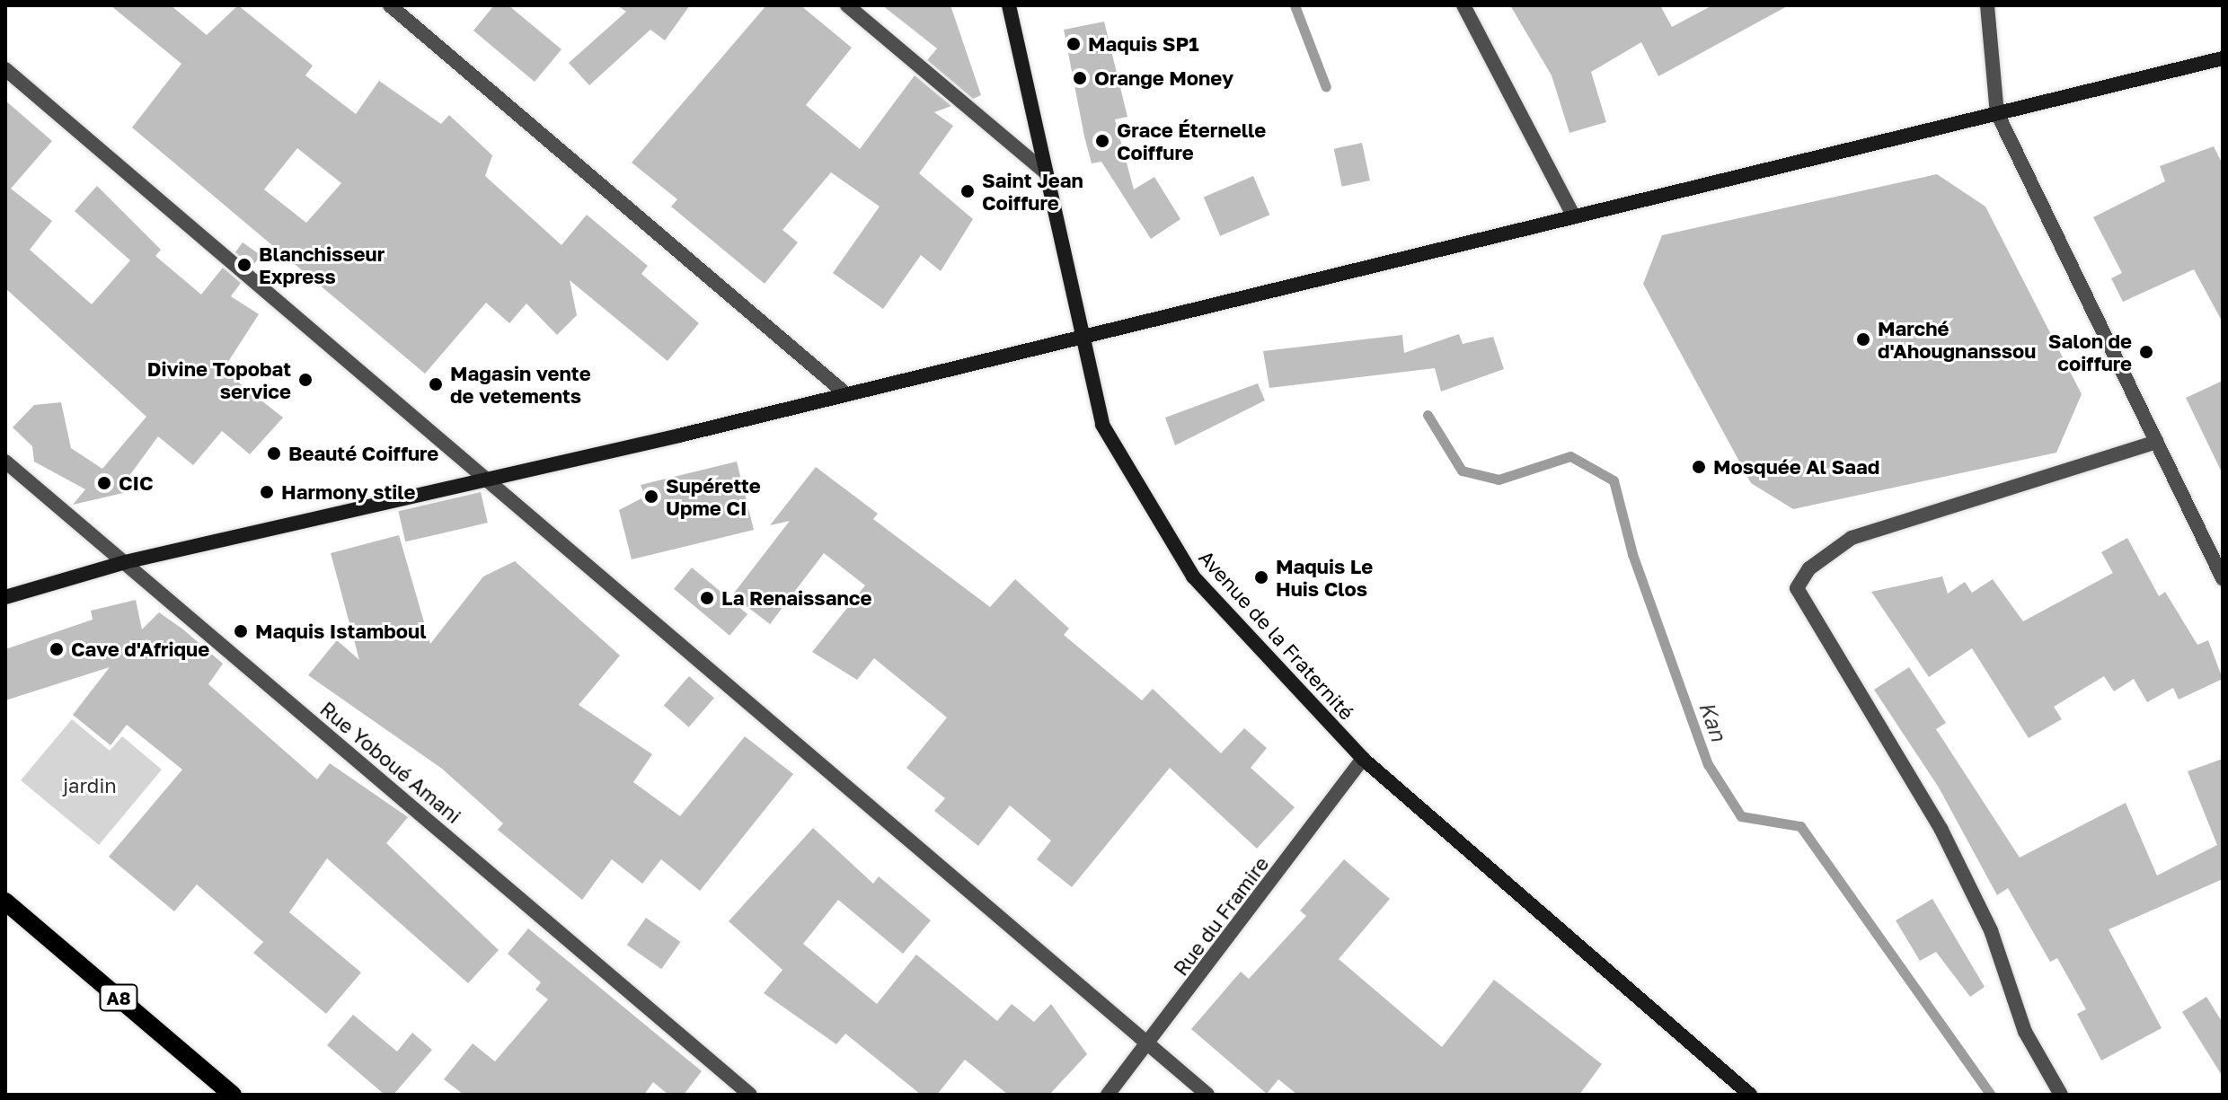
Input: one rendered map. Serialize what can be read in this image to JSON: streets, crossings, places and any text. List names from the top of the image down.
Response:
{
  "streets": {
    "main road": ["A8"],
    "street": ["Avenue de la Fraternité", "Rue Yoboué Amani", "Rue du Framire"]
  },
  "crossings": [
    ["Avenue de la Fraternité", "Rue du Framire"]
  ],
  "water": ["Kan"],
  "parks": ["jardin"],
  "places": [
    "Maquis SP1",
    "Orange Money",
    "Grace Éternelle Coiffure",
    "Saint Jean Coiffure",
    "Blanchisseur Express",
    "Marché d'Ahougnanssou",
    "Salon de coiffure",
    "Divine Topobat service",
    "Magasin vente de vetements",
    "Beauté Coiffure",
    "Mosquée Al Saad",
    "CIC",
    "Harmony stile",
    "Supérette Upme CI",
    "Maquis Le Huis Clos",
    "La Renaissance",
    "Maquis Istamboul",
    "Cave d'Afrique"
  ]
}
